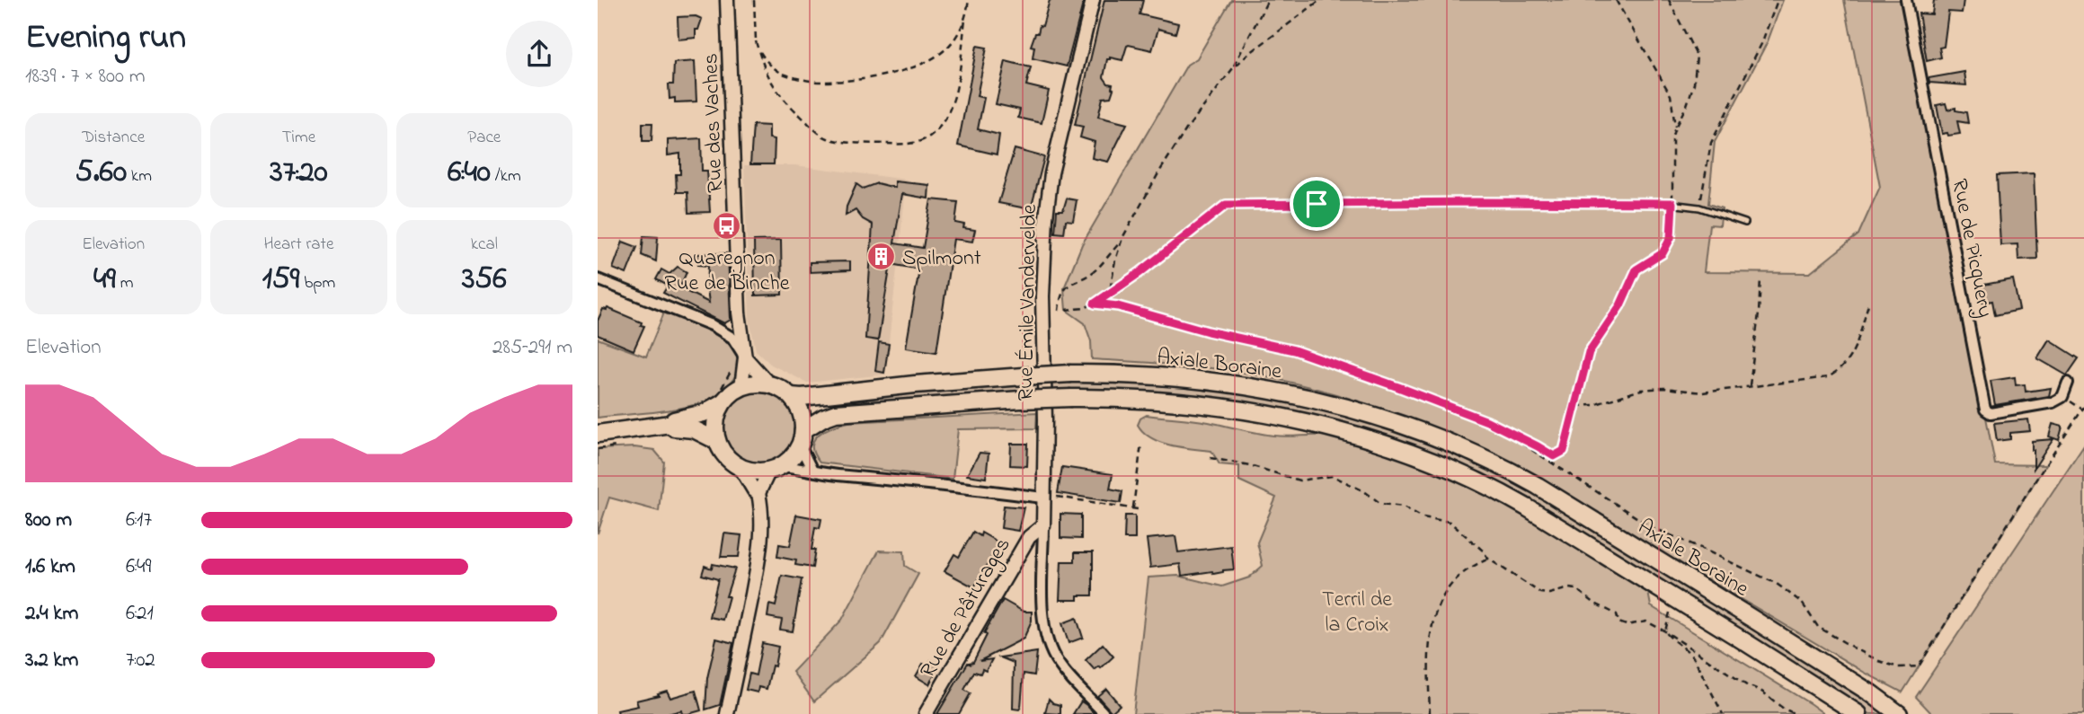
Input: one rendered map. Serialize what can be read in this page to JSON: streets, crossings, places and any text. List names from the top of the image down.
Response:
{
  "streets": {
    "main road": ["Axiale Boraine"],
    "street": [
      "Rue des Vaches",
      "Rue de Picquery",
      "Rue Émile Vandervelde",
      "Rue de Pâturages"
    ]
  },
  "crossings": [
    ["Rue des Vaches", "Axiale Boraine"],
    ["Rue Émile Vandervelde", "Rue de Pâturages"]
  ],
  "parks": ["Terril de la Croix"],
  "places": {
    "bus stop": ["Quaregnon Rue de Binche"],
    "building": ["Spilmont"]
  },
  "page": {
    "heading": ["Evening run", "18:39 · 7 × 800 m"],
    "stats": [
      ["Distance", "5.60 km"],
      ["Time", "37:20"],
      ["Pace", "6:40 /km"],
      ["Elevation", "49 m"],
      ["Heart rate", "159 bpm"],
      ["kcal", "356"]
    ],
    "chart": ["Elevation", "285–291 m"],
    "list": [
      {
        "name": "800 m",
        "note": "6:17"
      },
      {
        "name": "1.6 km",
        "note": "6:49"
      },
      {
        "name": "2.4 km",
        "note": "6:21"
      },
      {
        "name": "3.2 km",
        "note": "7:02"
      }
    ]
  }
}
